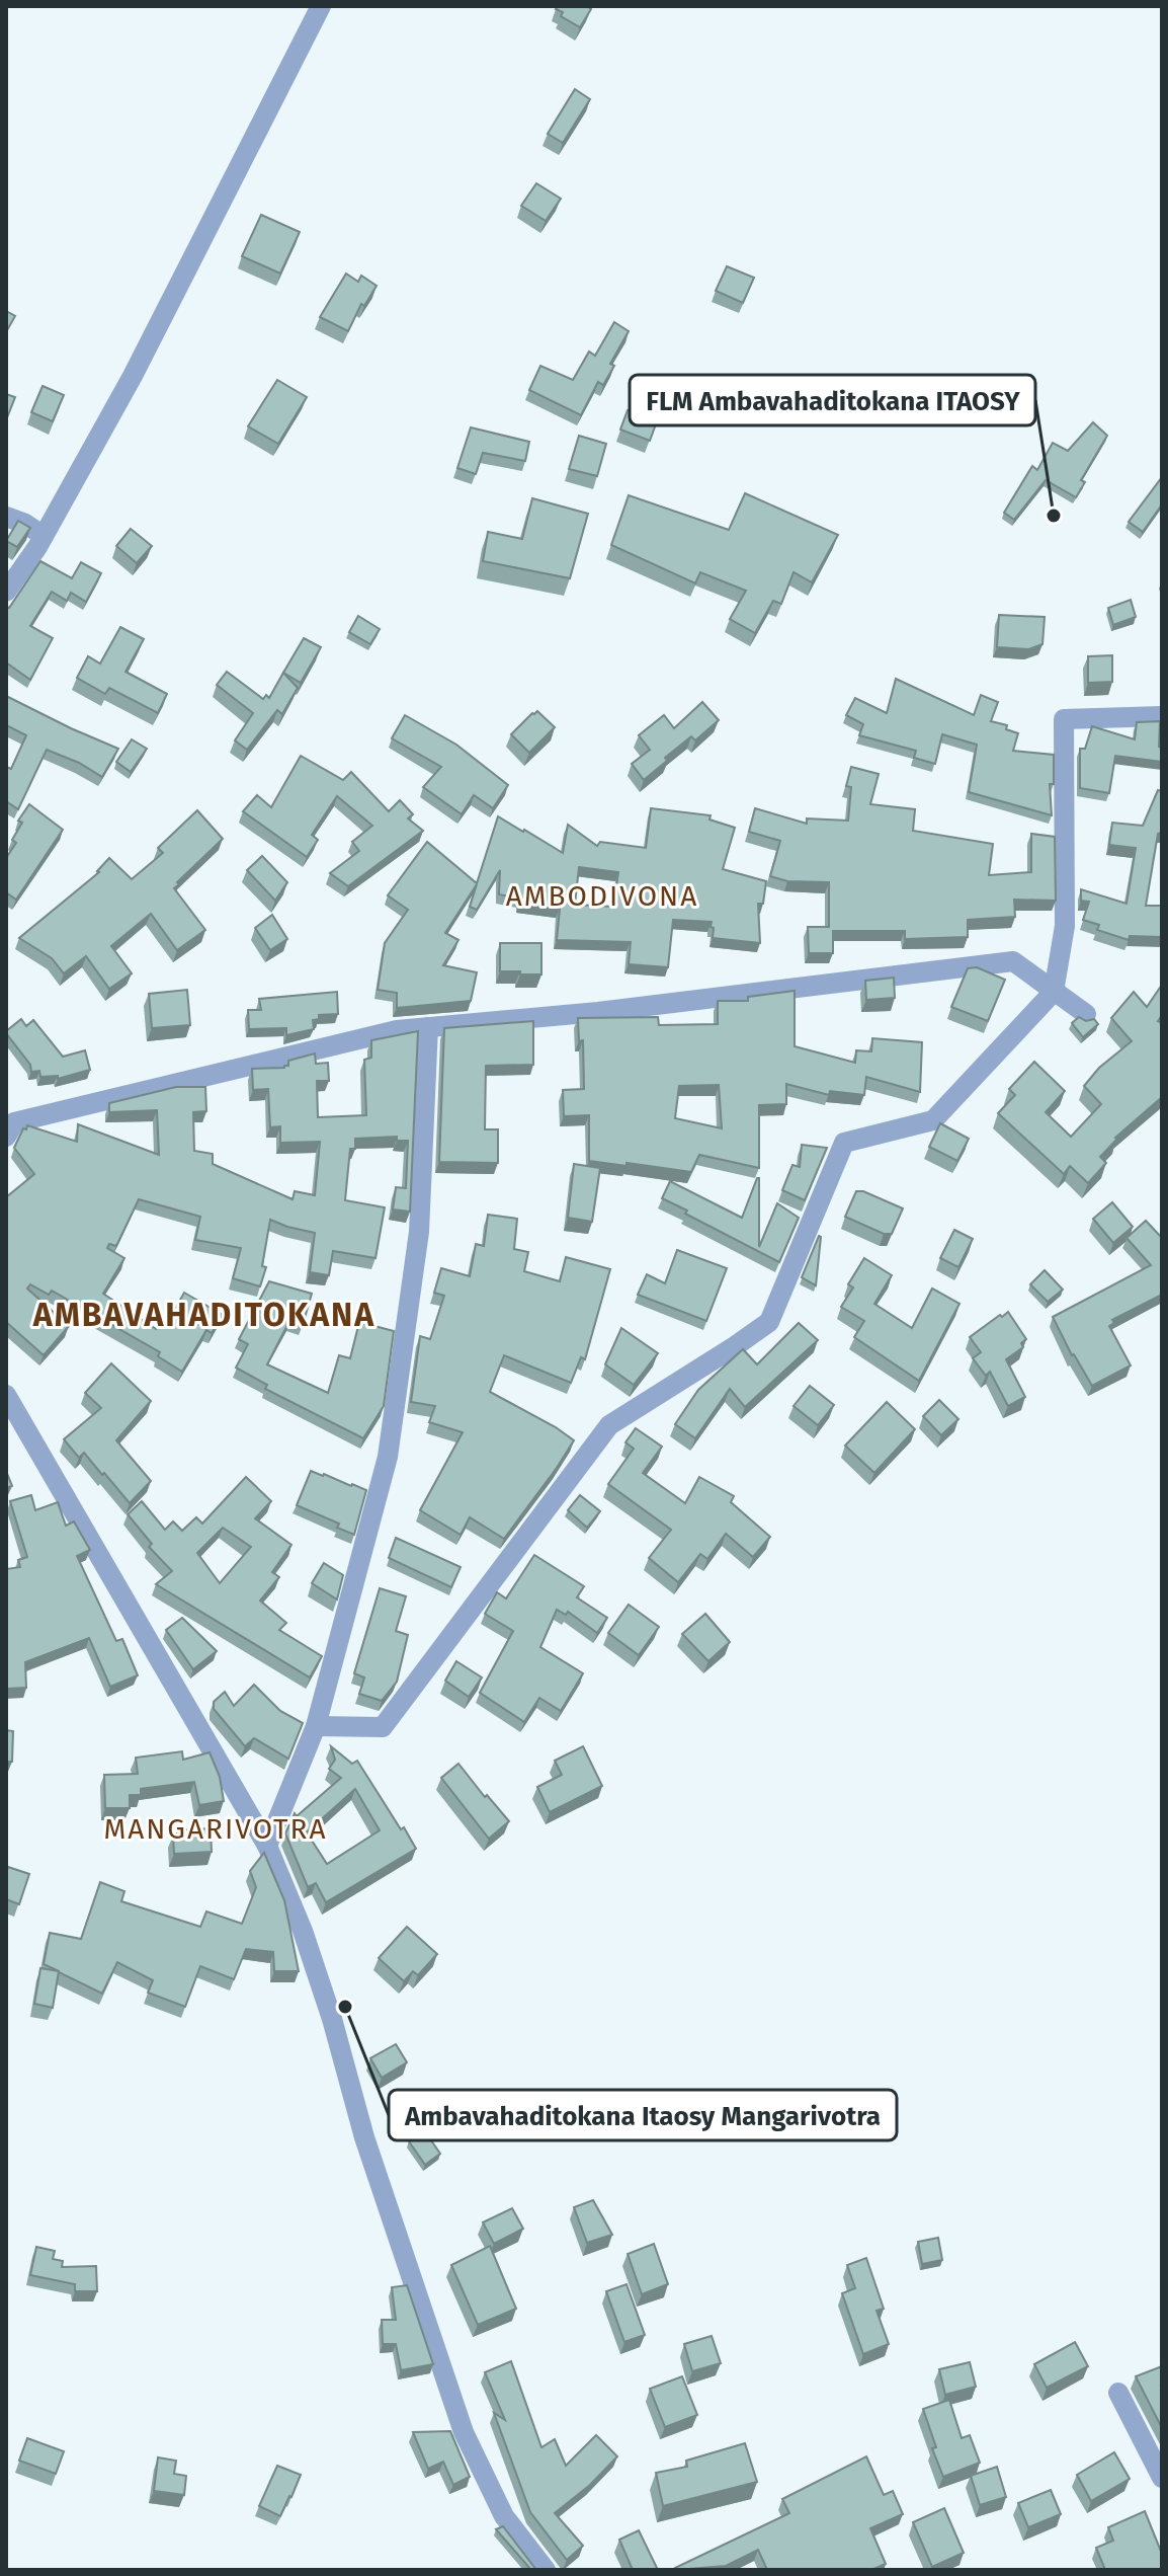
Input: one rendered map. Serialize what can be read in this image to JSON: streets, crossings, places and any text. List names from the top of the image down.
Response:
{
  "districts": ["AMBODIVONA", "AMBAVAHADITOKANA", "MANGARIVOTRA"],
  "places": ["FLM Ambavahaditokana ITAOSY", "Ambavahaditokana Itaosy Mangarivotra"]
}
